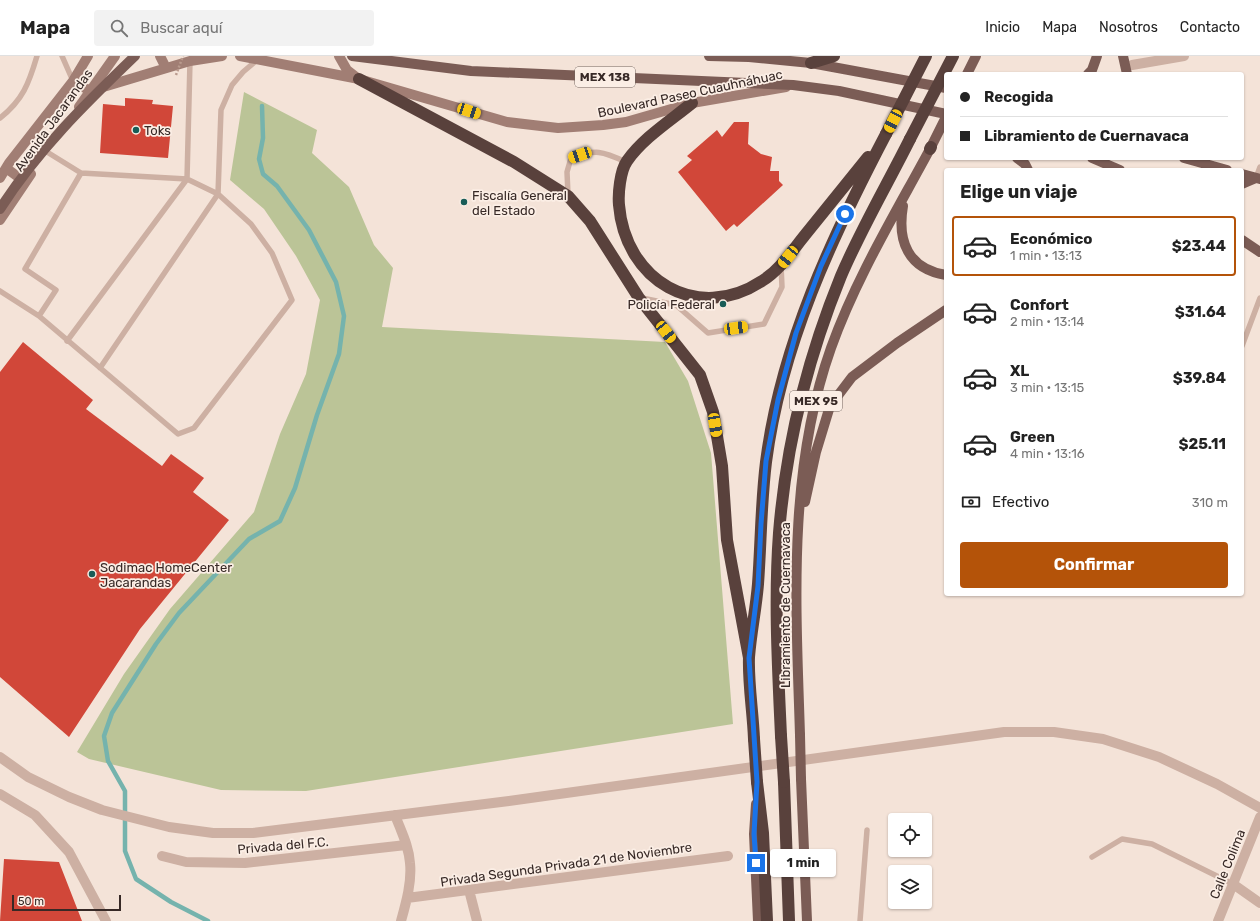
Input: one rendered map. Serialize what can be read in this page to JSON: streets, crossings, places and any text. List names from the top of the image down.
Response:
{
  "streets": {
    "highway": ["MEX 95"],
    "main road": [
      "MEX 138",
      "Boulevard Paseo Cuauhnáhuac",
      "Avenida Jacarandas",
      "Libramiento de Cuernavaca"
    ],
    "street": ["Privada del F.C.", "Privada Segunda Privada 21 de Noviembre", "Calle Colima"]
  },
  "places": [
    "Toks",
    "Fiscalía General del Estado",
    "Policía Federal",
    "Sodimac HomeCenter Jacarandas"
  ],
  "scale_bar": "50 m",
  "page": {
    "header": "Mapa",
    "search": "Buscar aquí",
    "nav": [
      "Inicio",
      "Mapa",
      "Nosotros",
      "Contacto"
    ],
    "banner": ["Recogida", "Libramiento de Cuernavaca"],
    "heading": "Elige un viaje",
    "list": [
      {
        "name": "Económico",
        "note": "1 min · 13:13",
        "value": "$23.44"
      },
      {
        "name": "Confort",
        "note": "2 min · 13:14",
        "value": "$31.64"
      },
      {
        "name": "XL",
        "note": "3 min · 13:15",
        "value": "$39.84"
      },
      {
        "name": "Green",
        "note": "4 min · 13:16",
        "value": "$25.11"
      }
    ],
    "pay": ["Efectivo", "310 m"],
    "buttons": "Confirmar",
    "bubble": "1 min",
    "scale": "50 m"
  }
}
